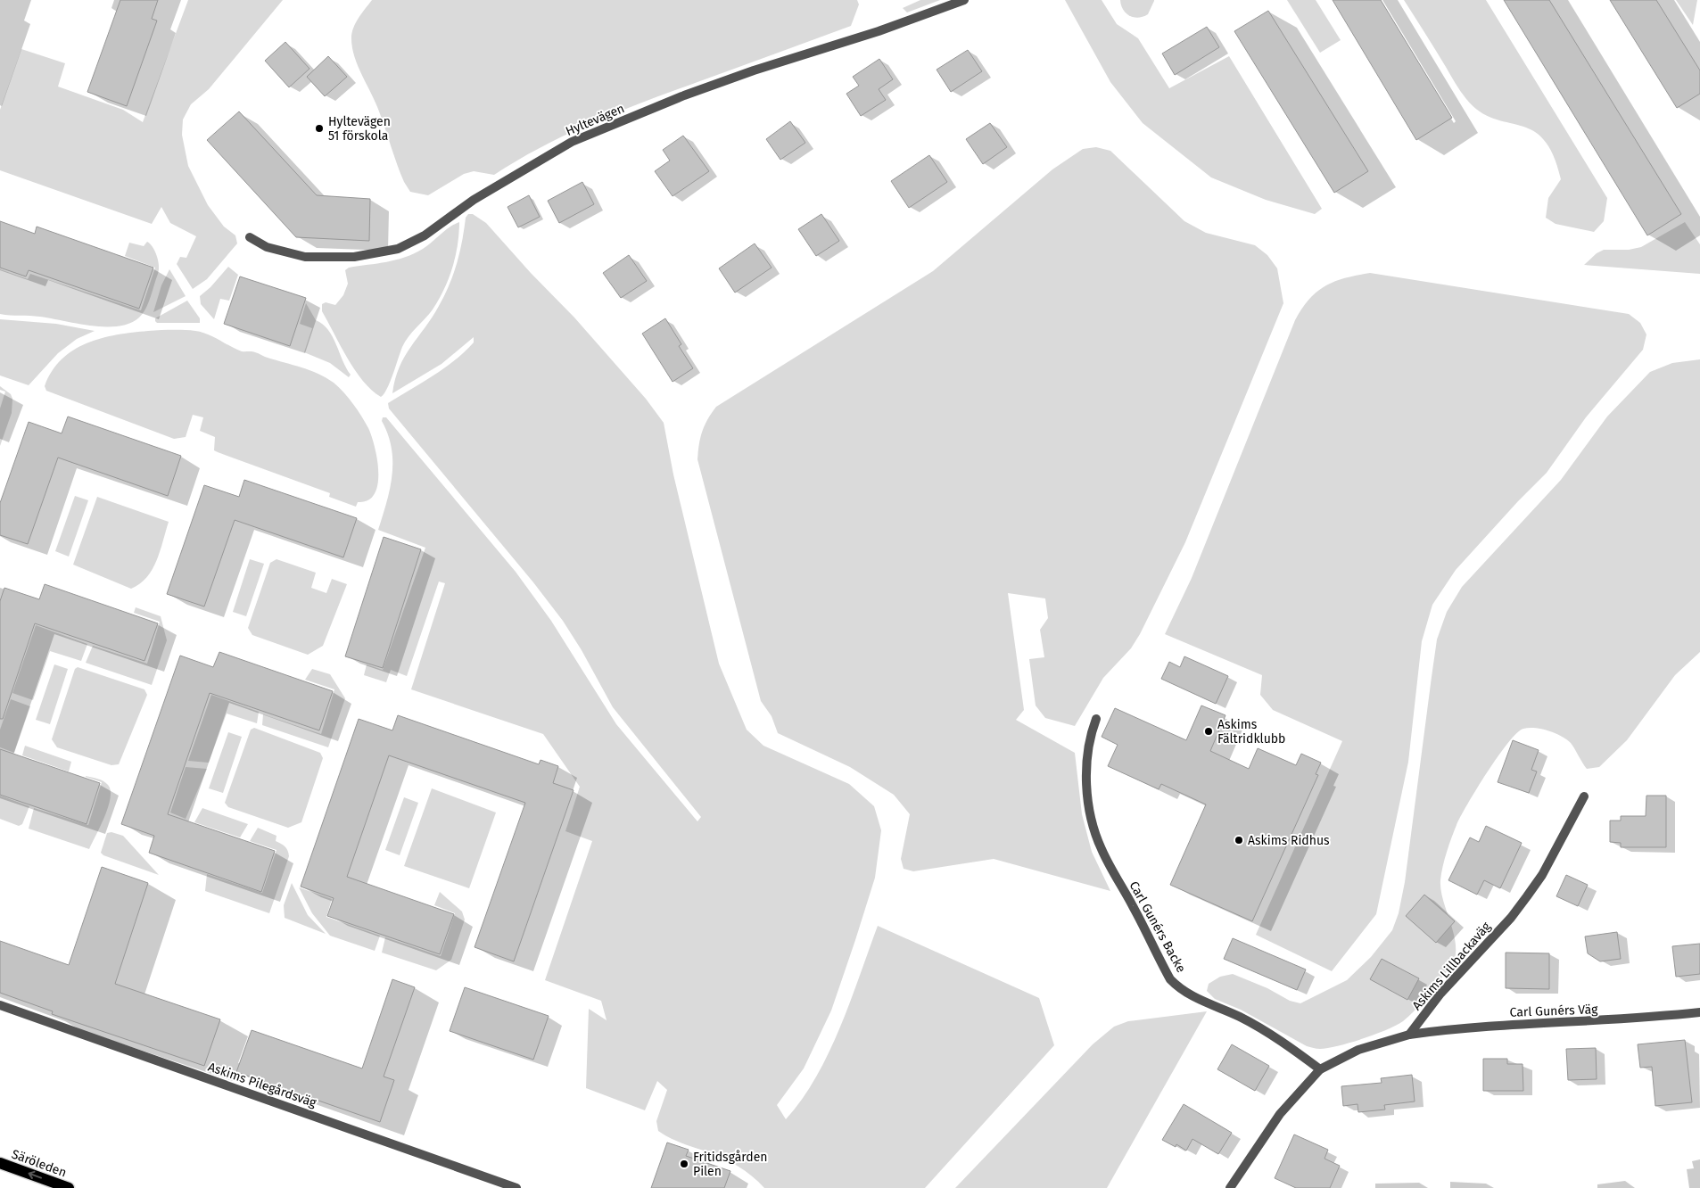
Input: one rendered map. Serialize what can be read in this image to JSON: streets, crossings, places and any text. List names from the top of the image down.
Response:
{
  "streets": {
    "main road": ["Säröleden"],
    "street": [
      "Hyltevägen",
      "Carl Gunérs Backe",
      "Askims Lillbackaväg",
      "Carl Gunérs Väg",
      "Askims Pilegårdsväg"
    ]
  },
  "crossings": [
    ["Askims Lillbackaväg", "Carl Gunérs Väg"]
  ],
  "one_way": ["Säröleden"],
  "places": [
    "Hyltevägen 51 förskola",
    "Askims Fältridklubb",
    "Askims Ridhus",
    "Fritidsgården Pilen"
  ]
}
